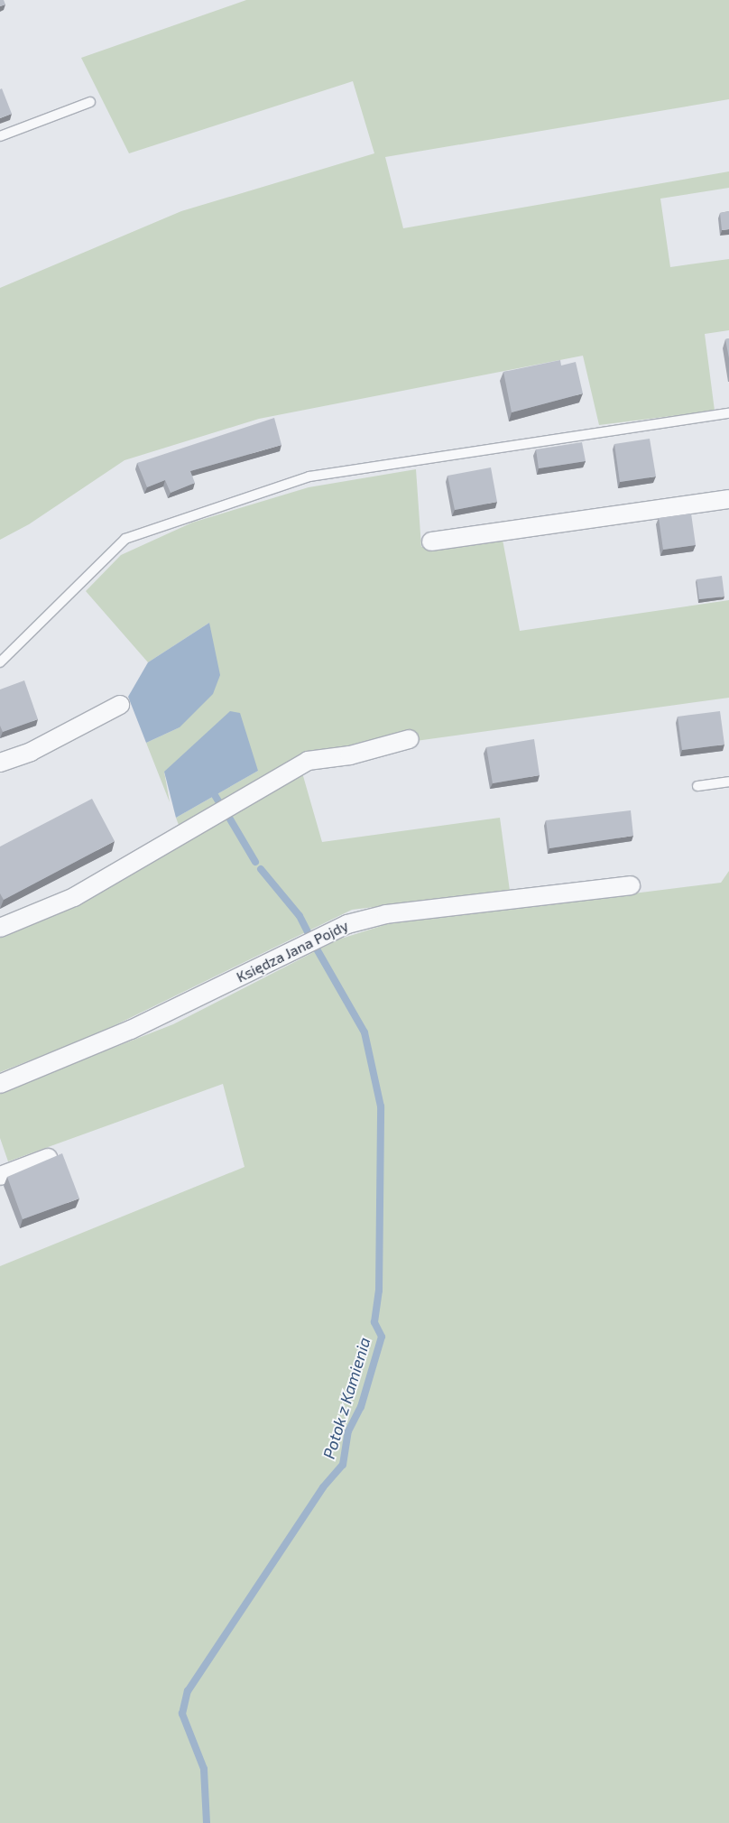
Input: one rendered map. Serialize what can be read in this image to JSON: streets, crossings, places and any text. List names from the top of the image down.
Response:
{
  "streets": {
    "street": ["Księdza Jana Pojdy"]
  },
  "water": ["Potok z Kamienia"]
}
